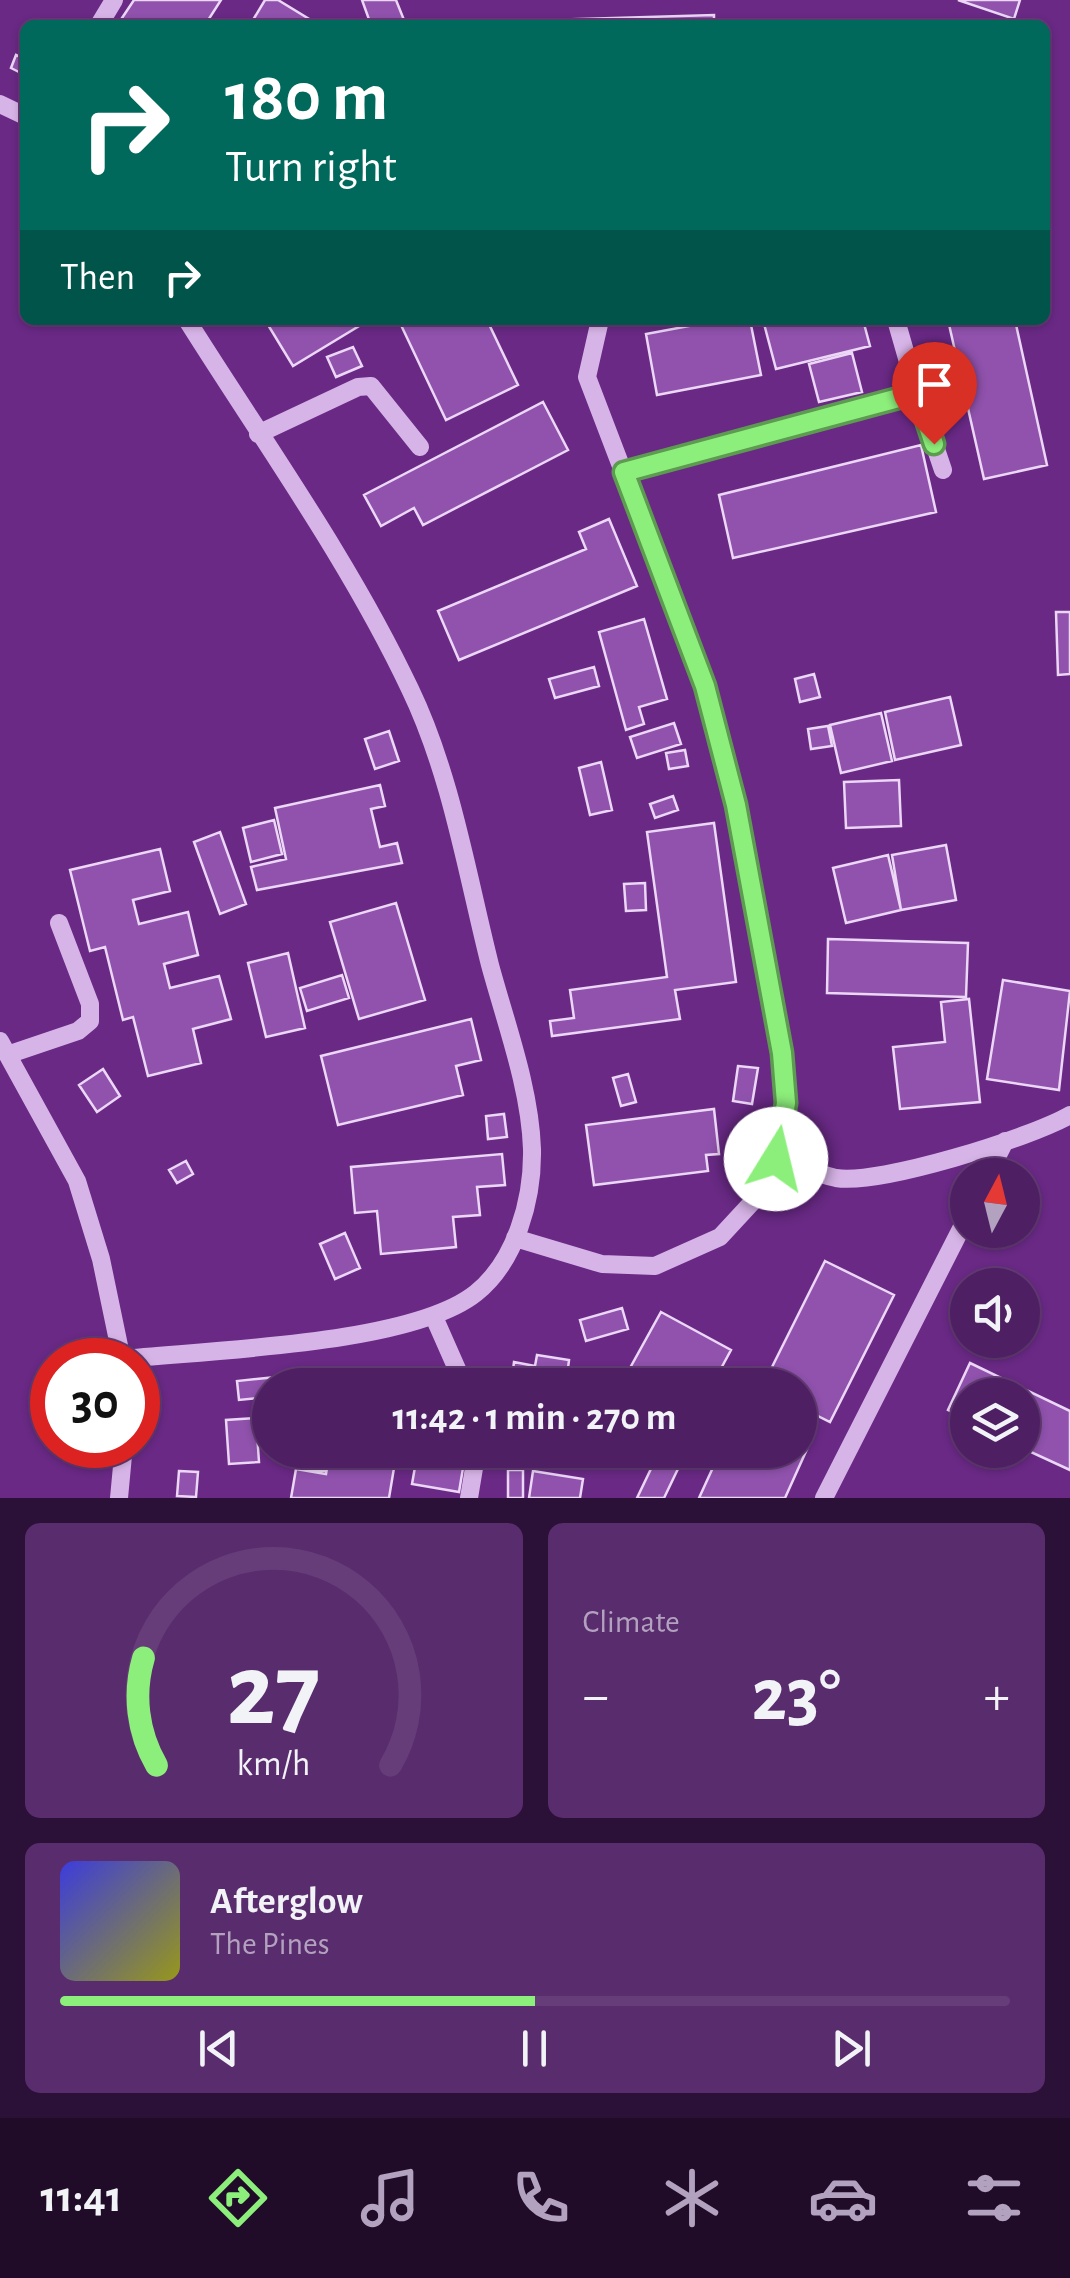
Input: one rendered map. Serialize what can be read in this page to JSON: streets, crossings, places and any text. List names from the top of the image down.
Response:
{
  "north": "top",
  "page": {
    "turn": ["180 m", "Turn right"],
    "then": "Then",
    "limit": "30",
    "trip": "11:42 · 1 min · 270 m",
    "tile": "Climate",
    "heat": ["−", "23°", "+"],
    "song": ["Afterglow", "The Pines"],
    "tabs": "11:41",
    "gauge": ["27", "km/h"]
  }
}
